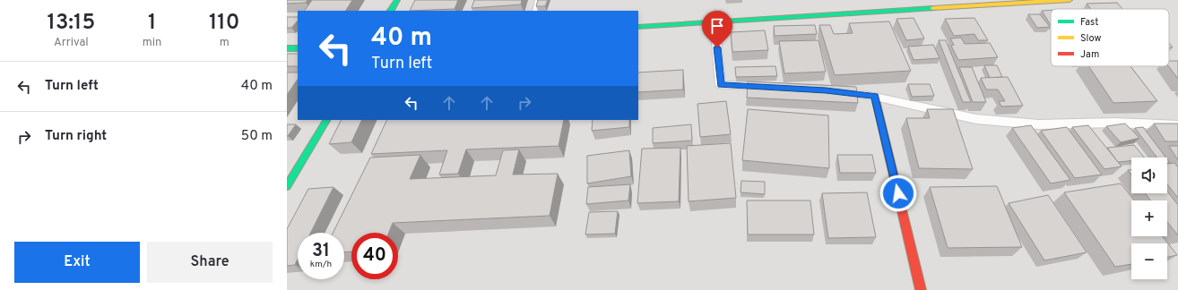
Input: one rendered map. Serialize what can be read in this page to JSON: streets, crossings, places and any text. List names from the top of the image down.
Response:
{
  "legend": ["Fast", "Slow", "Jam"],
  "page": {
    "eta": [
      "13:15",
      "Arrival",
      "1",
      "min",
      "110",
      "m"
    ],
    "turn": ["40 m", "Turn left"],
    "list": [
      {
        "name": "Turn left",
        "value": "40 m"
      },
      {
        "name": "Turn right",
        "value": "50 m"
      }
    ],
    "map_buttons": ["+", "−"],
    "speed": "31 km/h",
    "limit": "40",
    "buttons": ["Exit", "Share"]
  }
}
